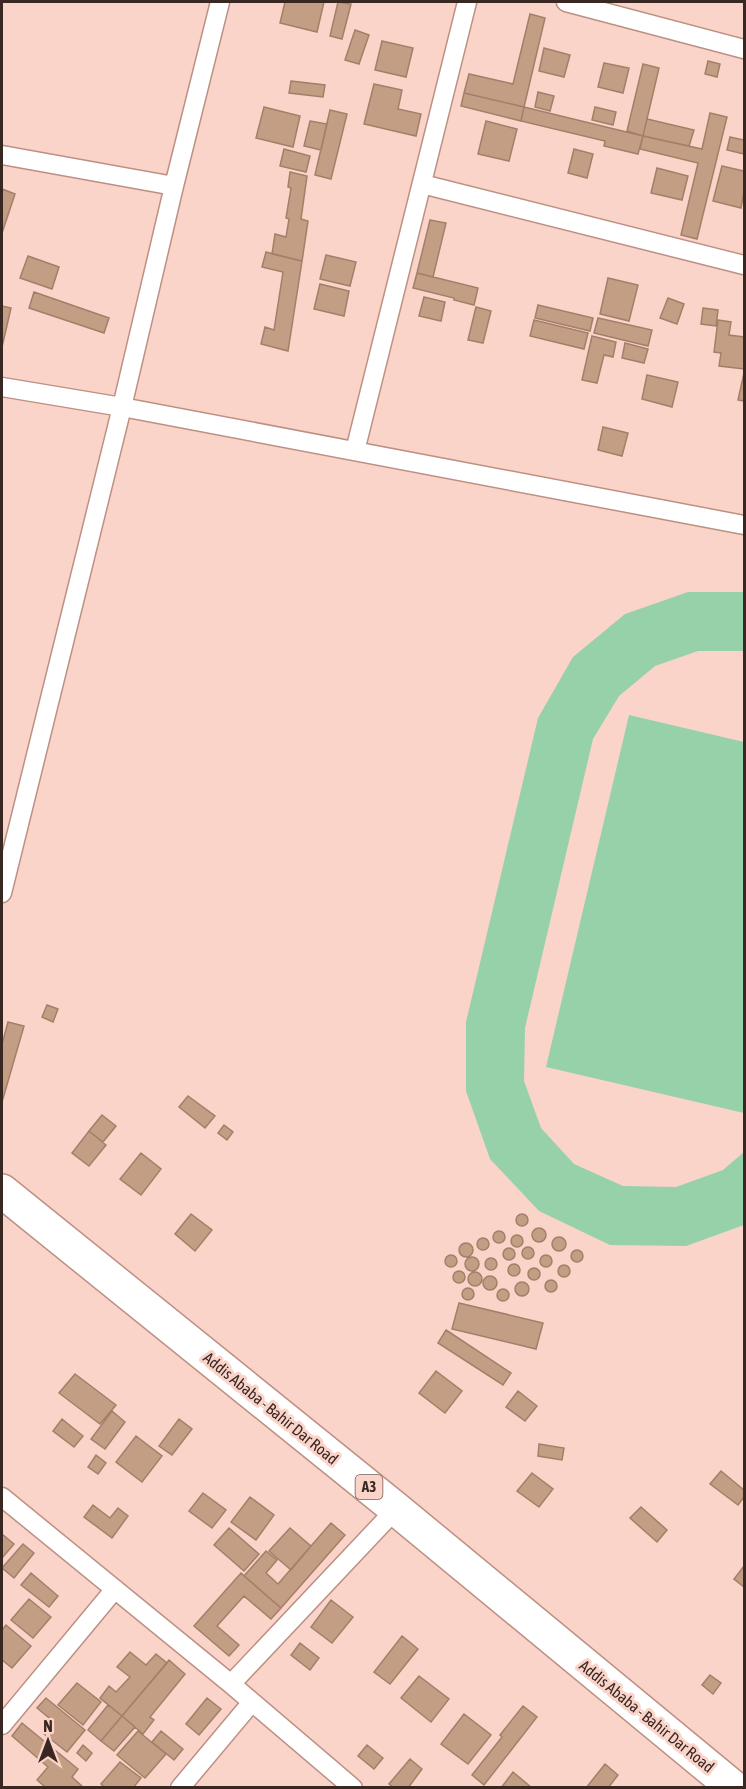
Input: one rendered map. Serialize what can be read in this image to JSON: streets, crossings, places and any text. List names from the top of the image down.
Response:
{
  "streets": {
    "highway": ["Addis Ababa - Bahir Dar Road", "A3"]
  },
  "north": "top"
}
